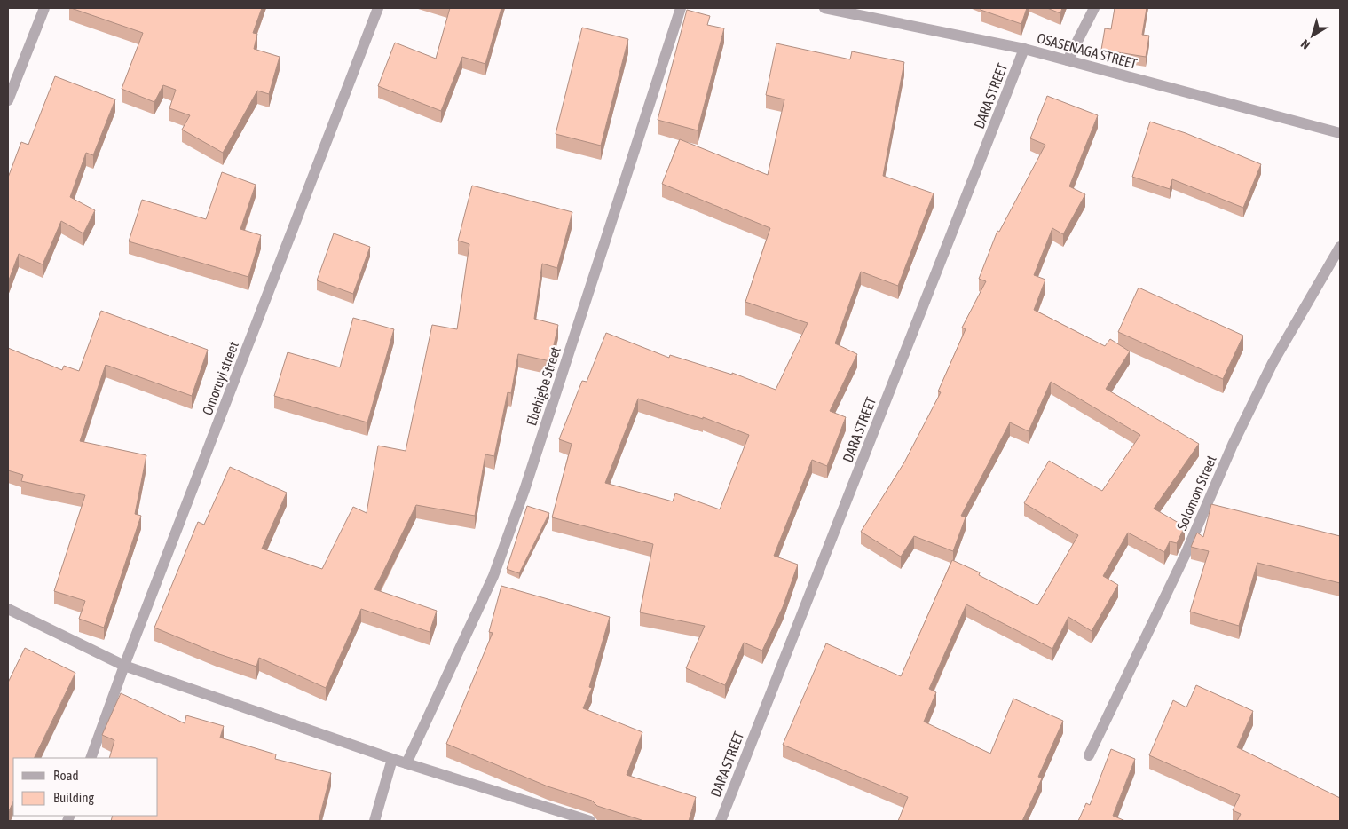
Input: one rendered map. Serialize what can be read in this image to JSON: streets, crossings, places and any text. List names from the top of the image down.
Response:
{
  "streets": {
    "street": [
      "OSASENAGA STREET",
      "DARA STREET",
      "Omoruyi street",
      "Ebehigbe Street",
      "Solomon Street"
    ]
  },
  "crossings": [
    ["OSASENAGA STREET", "DARA STREET"]
  ],
  "legend": ["Road", "Building"],
  "north": "bottom left"
}
